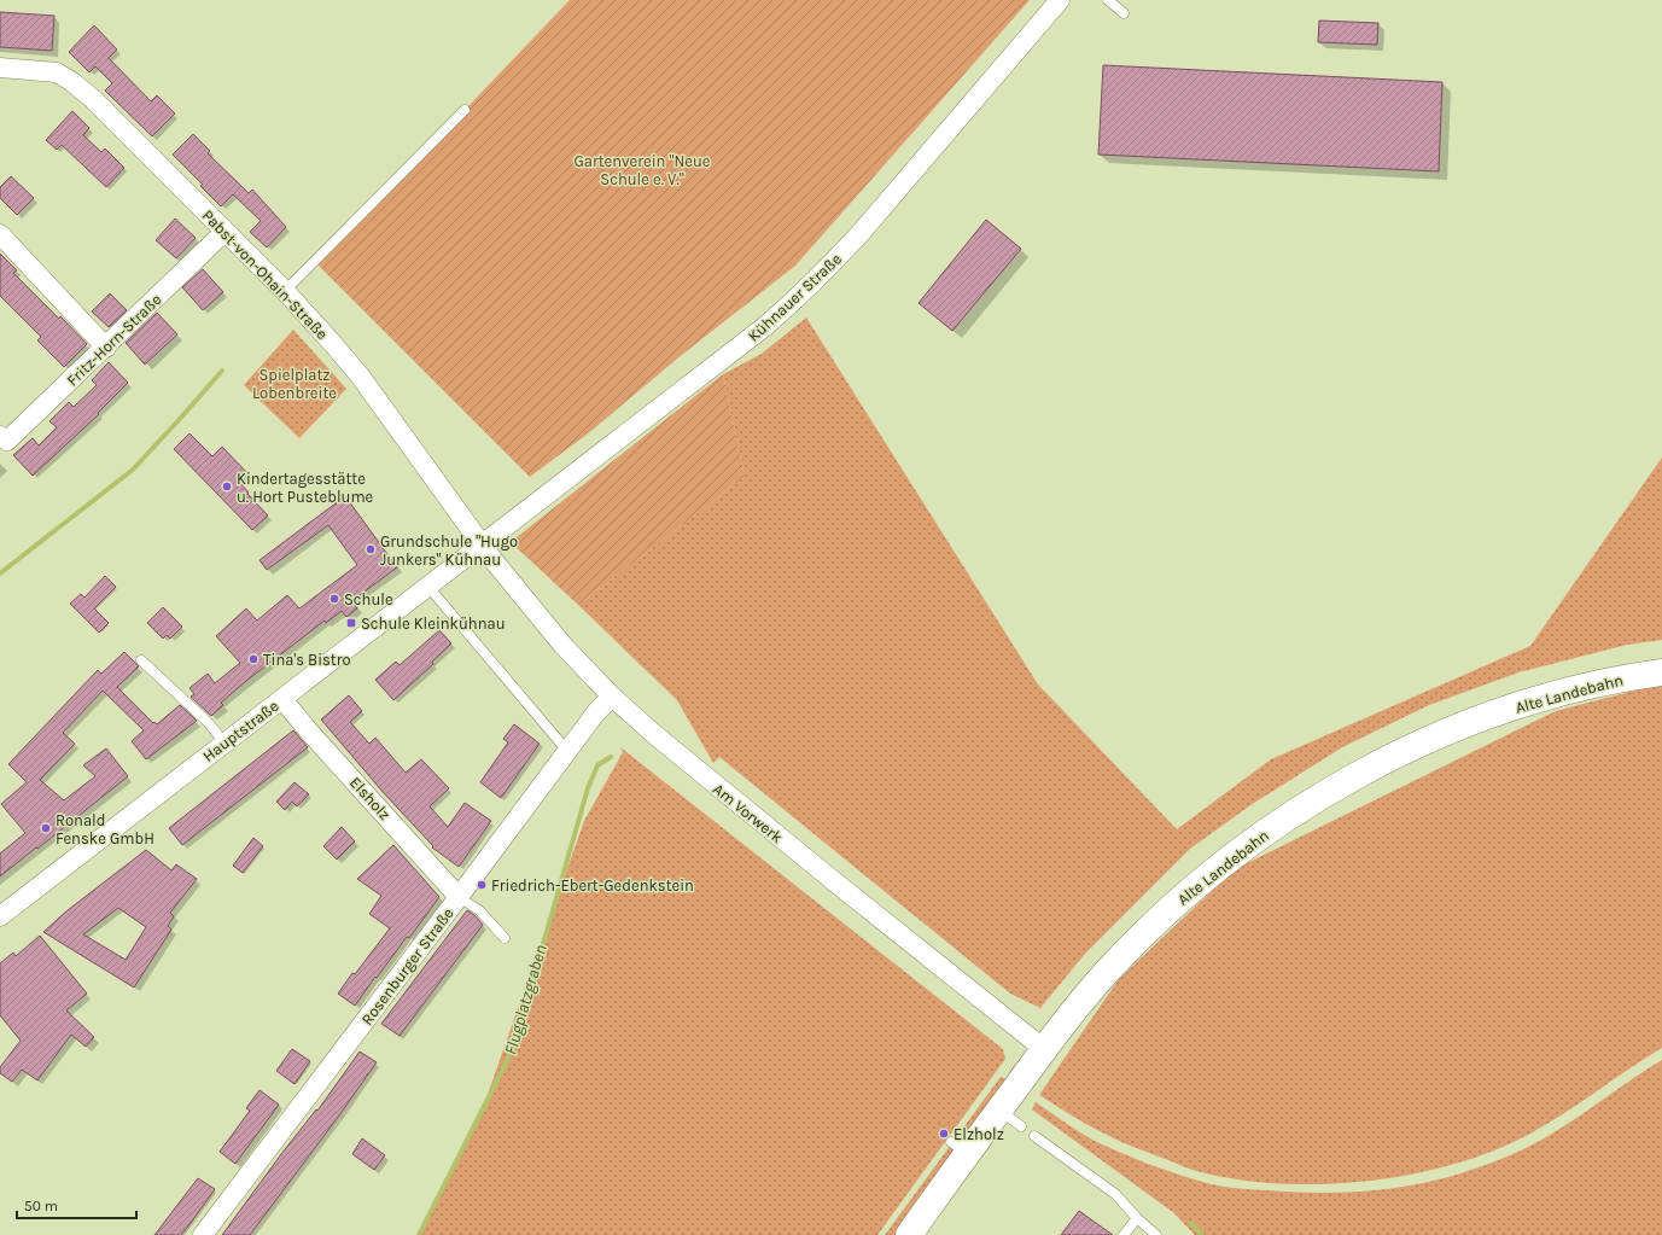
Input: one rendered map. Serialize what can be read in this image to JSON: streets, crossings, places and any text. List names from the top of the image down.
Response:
{
  "streets": {
    "main road": ["Alte Landebahn"],
    "street": [
      "Pabst-von-Ohain-Straße",
      "Kühnauer Straße",
      "Fritz-Horn-Straße",
      "Hauptstraße",
      "Elsholz",
      "Am Vorwerk",
      "Rosenburger Straße"
    ]
  },
  "crossings": [
    ["Pabst-von-Ohain-Straße", "Kühnauer Straße"],
    ["Pabst-von-Ohain-Straße", "Fritz-Horn-Straße"],
    ["Pabst-von-Ohain-Straße", "Hauptstraße"],
    ["Pabst-von-Ohain-Straße", "Am Vorwerk"],
    ["Kühnauer Straße", "Hauptstraße"],
    ["Kühnauer Straße", "Am Vorwerk"],
    ["Alte Landebahn", "Am Vorwerk"],
    ["Hauptstraße", "Elsholz"],
    ["Hauptstraße", "Am Vorwerk"],
    ["Elsholz", "Rosenburger Straße"],
    ["Am Vorwerk", "Rosenburger Straße"]
  ],
  "water": ["Flugplatzgraben"],
  "parks": ["Gartenverein \"Neue Schule e. V.\"", "Spielplatz Lobenbreite"],
  "places": {
    "other": [
      "Kindertagesstätte u. Hort Pusteblume",
      "Grundschule \"Hugo Junkers\" Kühnau",
      "Schule",
      "Tina's Bistro",
      "Ronald Fenske GmbH",
      "Friedrich-Ebert-Gedenkstein",
      "Elzholz"
    ],
    "transit": ["Schule Kleinkühnau"]
  },
  "scale_bar": "50 m"
}
